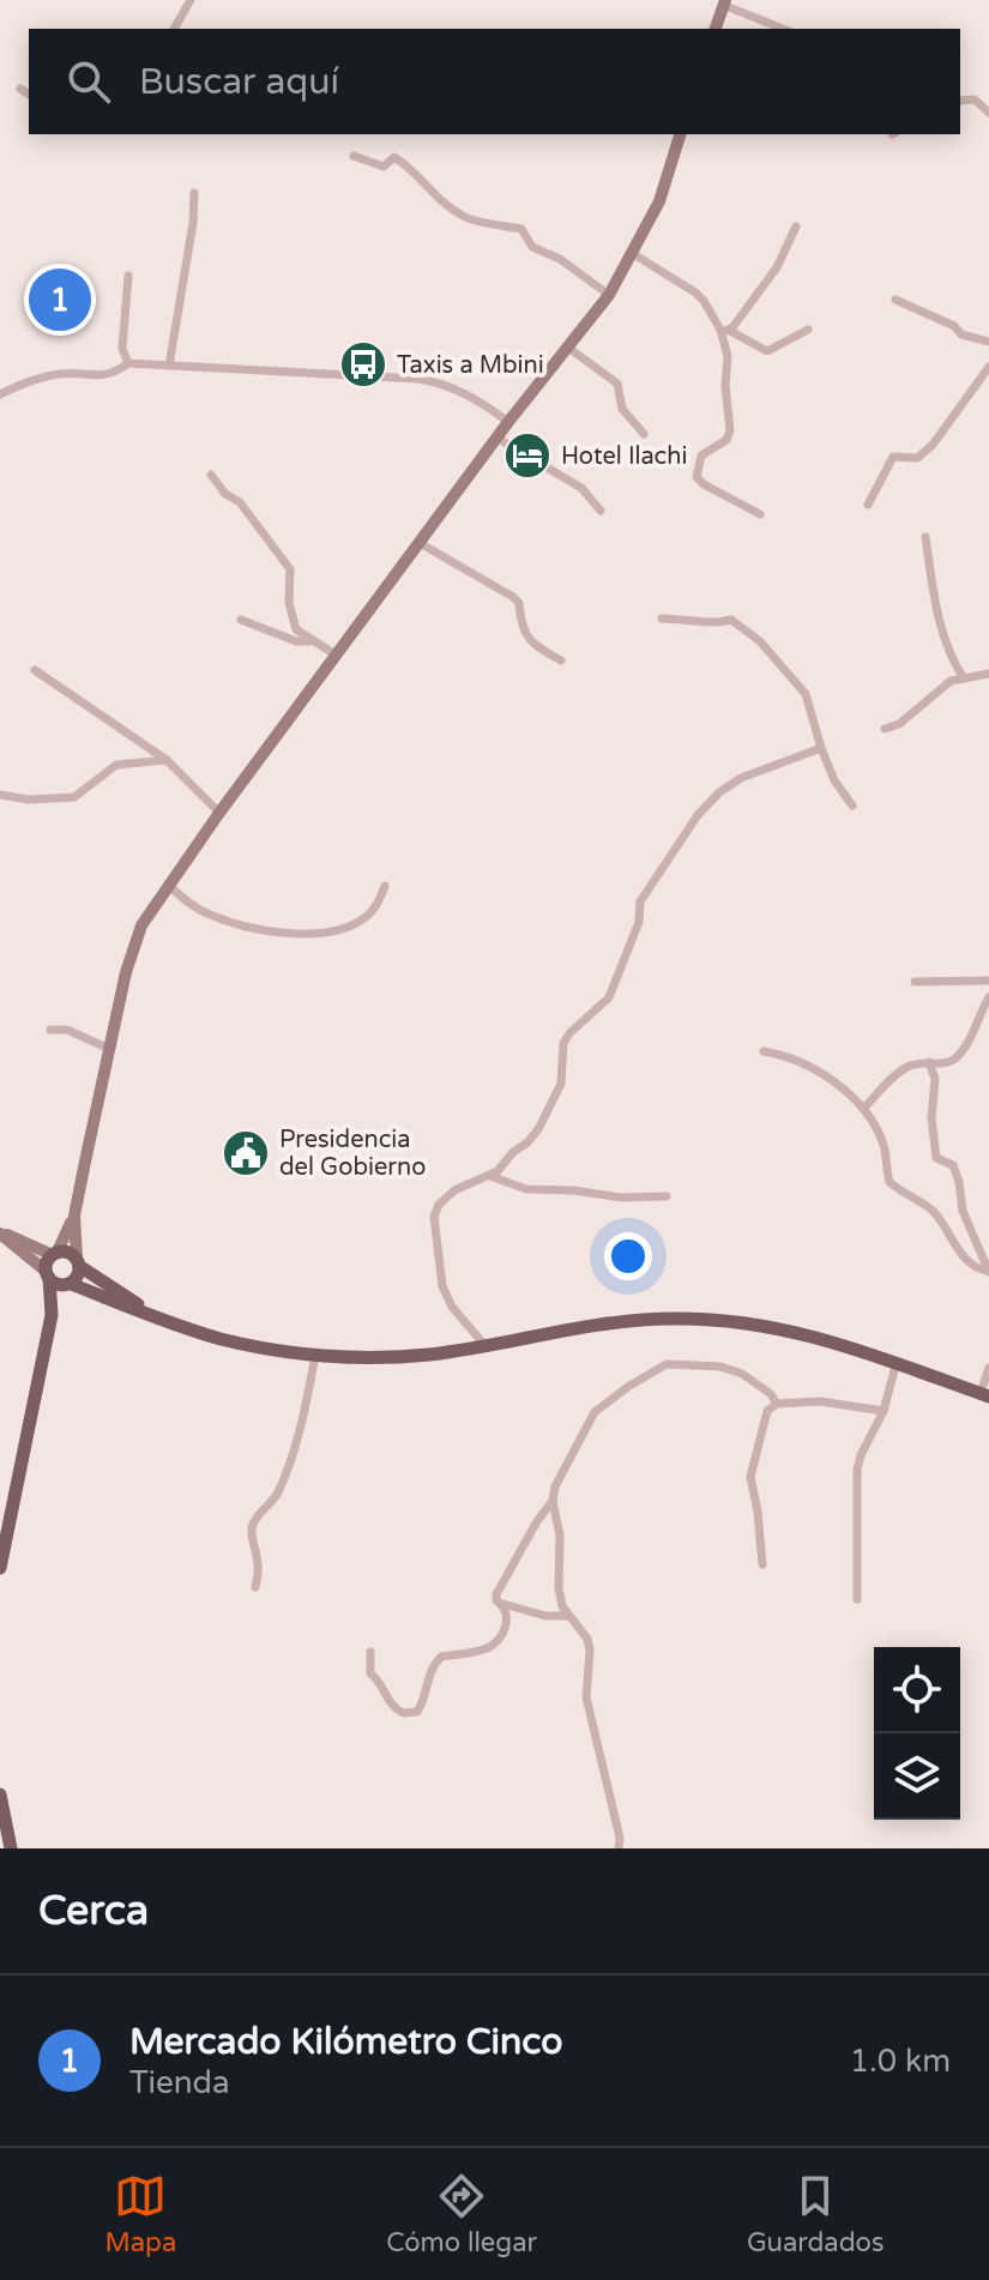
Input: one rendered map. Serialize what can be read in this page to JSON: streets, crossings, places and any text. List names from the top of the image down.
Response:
{
  "places": {
    "bus stop": ["Taxis a Mbini"],
    "hotel": ["Hotel Ilachi"],
    "public building": ["Presidencia del Gobierno"]
  },
  "page": {
    "search": "Buscar aquí",
    "pins": "1",
    "heading": "Cerca",
    "list": [
      {
        "mark": "1",
        "name": "Mercado Kilómetro Cinco",
        "note": "Tienda",
        "value": "1.0 km"
      }
    ],
    "nav": ["Mapa", "Cómo llegar", "Guardados"]
  }
}
